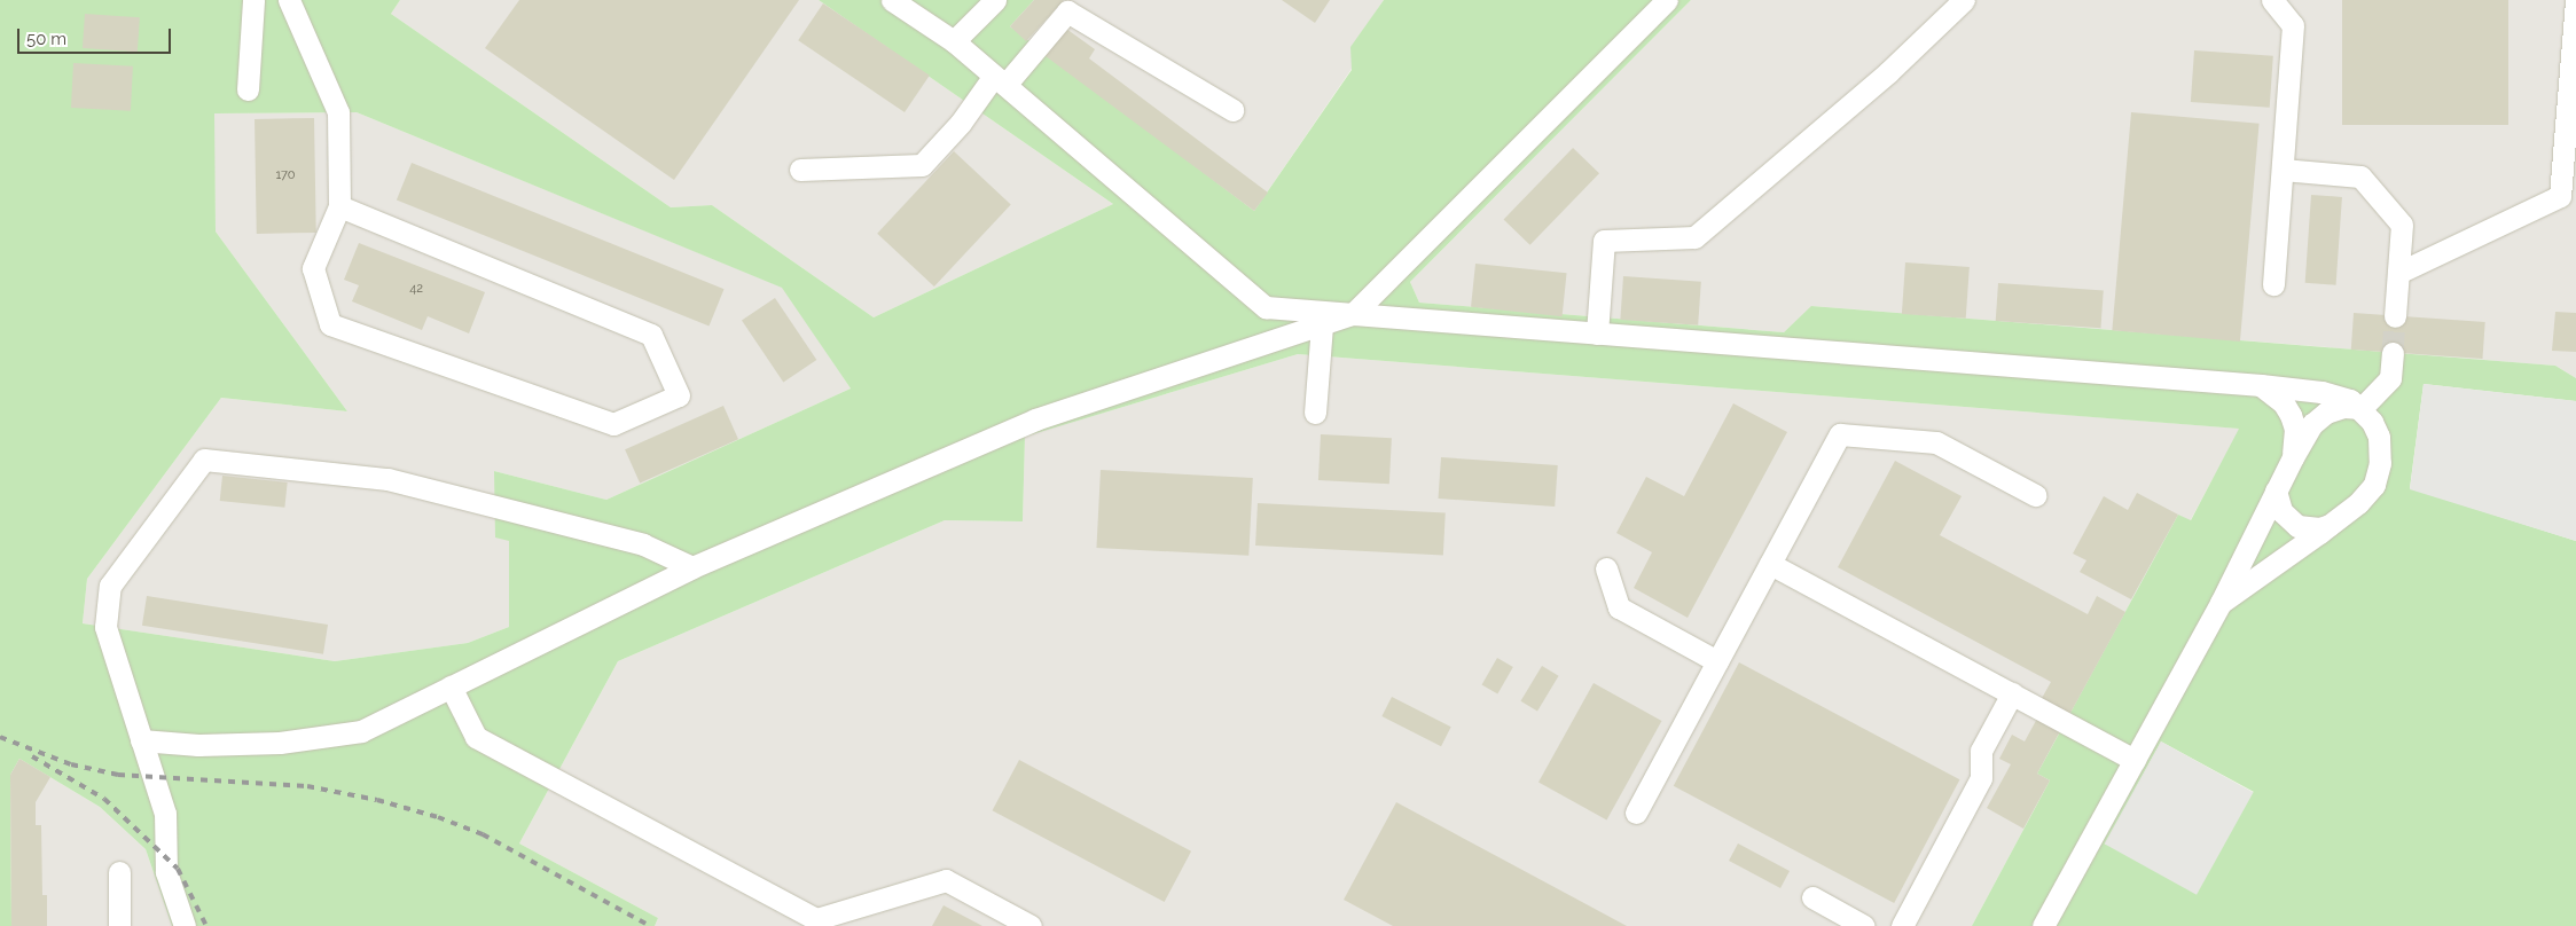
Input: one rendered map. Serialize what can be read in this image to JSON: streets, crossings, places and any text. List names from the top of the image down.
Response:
{
  "house_numbers": ["170", "42"],
  "scale_bar": "50 m"
}
